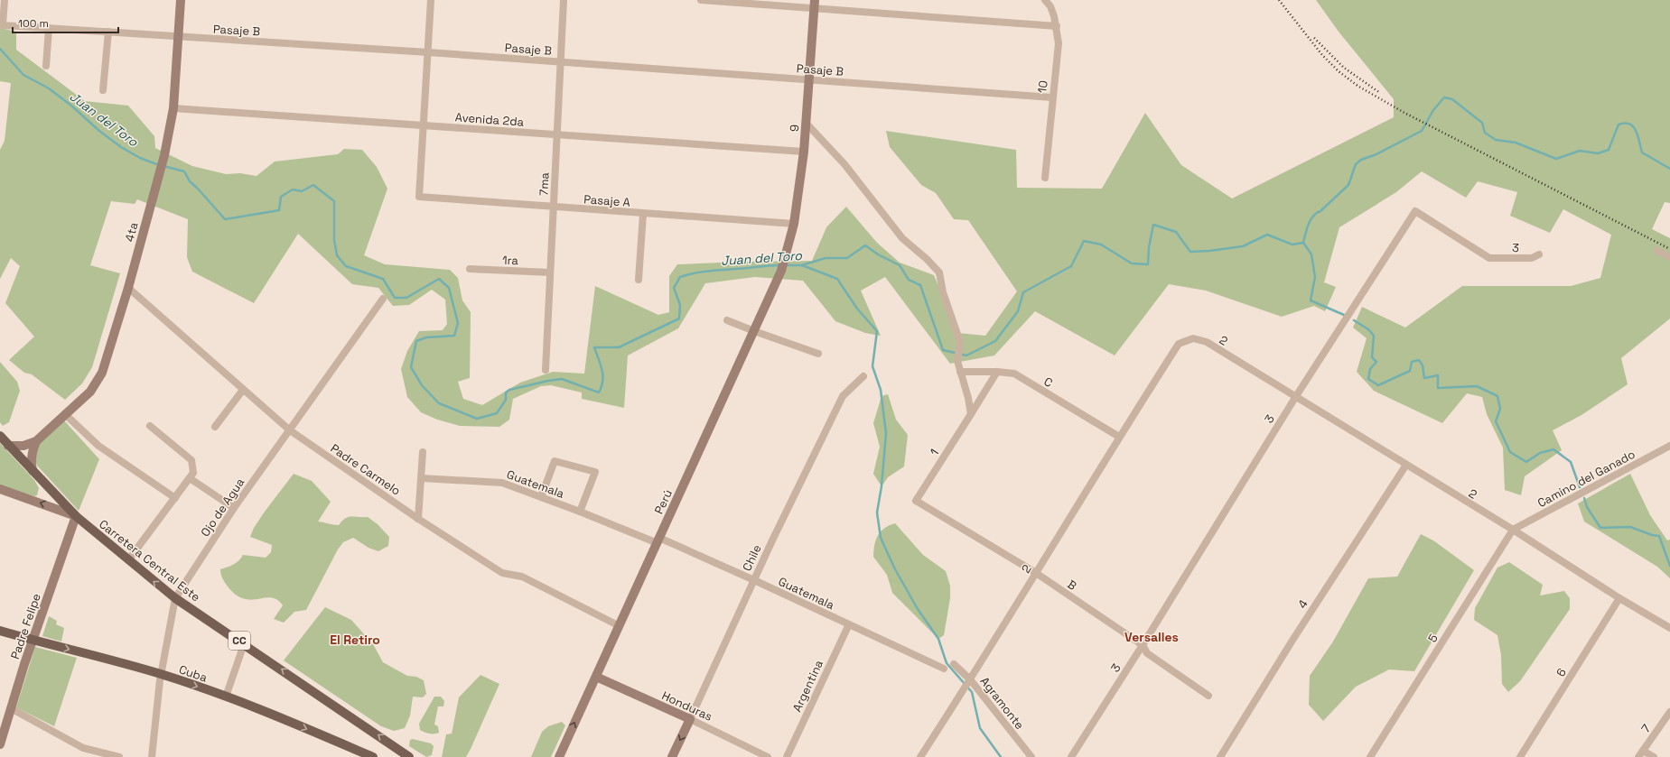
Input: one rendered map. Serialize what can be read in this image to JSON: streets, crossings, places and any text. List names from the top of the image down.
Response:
{
  "streets": {
    "main road": ["Carretera Central Este", "CC", "Cuba"],
    "street": [
      "Pasaje B",
      "10",
      "Avenida 2da",
      "9",
      "7ma",
      "Pasaje A",
      "4ta",
      "3",
      "1ra",
      "2",
      "C",
      "1",
      "Padre Carmelo",
      "Camino del Ganado",
      "Guatemala",
      "Perú",
      "Ojo de Agua",
      "Chile",
      "B",
      "4",
      "Padre Felipe",
      "5",
      "6",
      "Argentina",
      "Agramonte",
      "Honduras",
      "7"
    ]
  },
  "crossings": [
    ["Pasaje B", "10"],
    ["Pasaje B", "9"],
    ["Pasaje B", "7ma"],
    ["Pasaje B", "4ta"],
    ["Avenida 2da", "9"],
    ["Avenida 2da", "7ma"],
    ["Avenida 2da", "Pasaje A"],
    ["Avenida 2da", "4ta"],
    ["9", "Pasaje A"],
    ["9", "Perú"],
    ["7ma", "Pasaje A"],
    ["7ma", "1ra"],
    ["4ta", "Padre Carmelo"],
    ["4ta", "Carretera Central Este"],
    ["3", "2"],
    ["3", "B"],
    ["2", "C"],
    ["2", "Camino del Ganado"],
    ["2", "B"],
    ["2", "4"],
    ["2", "5"],
    ["2", "6"],
    ["2", "Agramonte"],
    ["C", "1"],
    ["1", "B"],
    ["Padre Carmelo", "Perú"],
    ["Padre Carmelo", "Ojo de Agua"],
    ["Camino del Ganado", "5"],
    ["Guatemala", "Perú"],
    ["Guatemala", "Chile"],
    ["Guatemala", "Argentina"],
    ["Perú", "Honduras"],
    ["Ojo de Agua", "Carretera Central Este"],
    ["Ojo de Agua", "Cuba"],
    ["Chile", "Honduras"],
    ["Carretera Central Este", "Padre Felipe"],
    ["Padre Felipe", "Cuba"]
  ],
  "one_way": ["Carretera Central Este", "Cuba"],
  "districts": ["Versalles", "El Retiro"],
  "water": ["Juan del Toro"],
  "scale_bar": "100 m"
}
